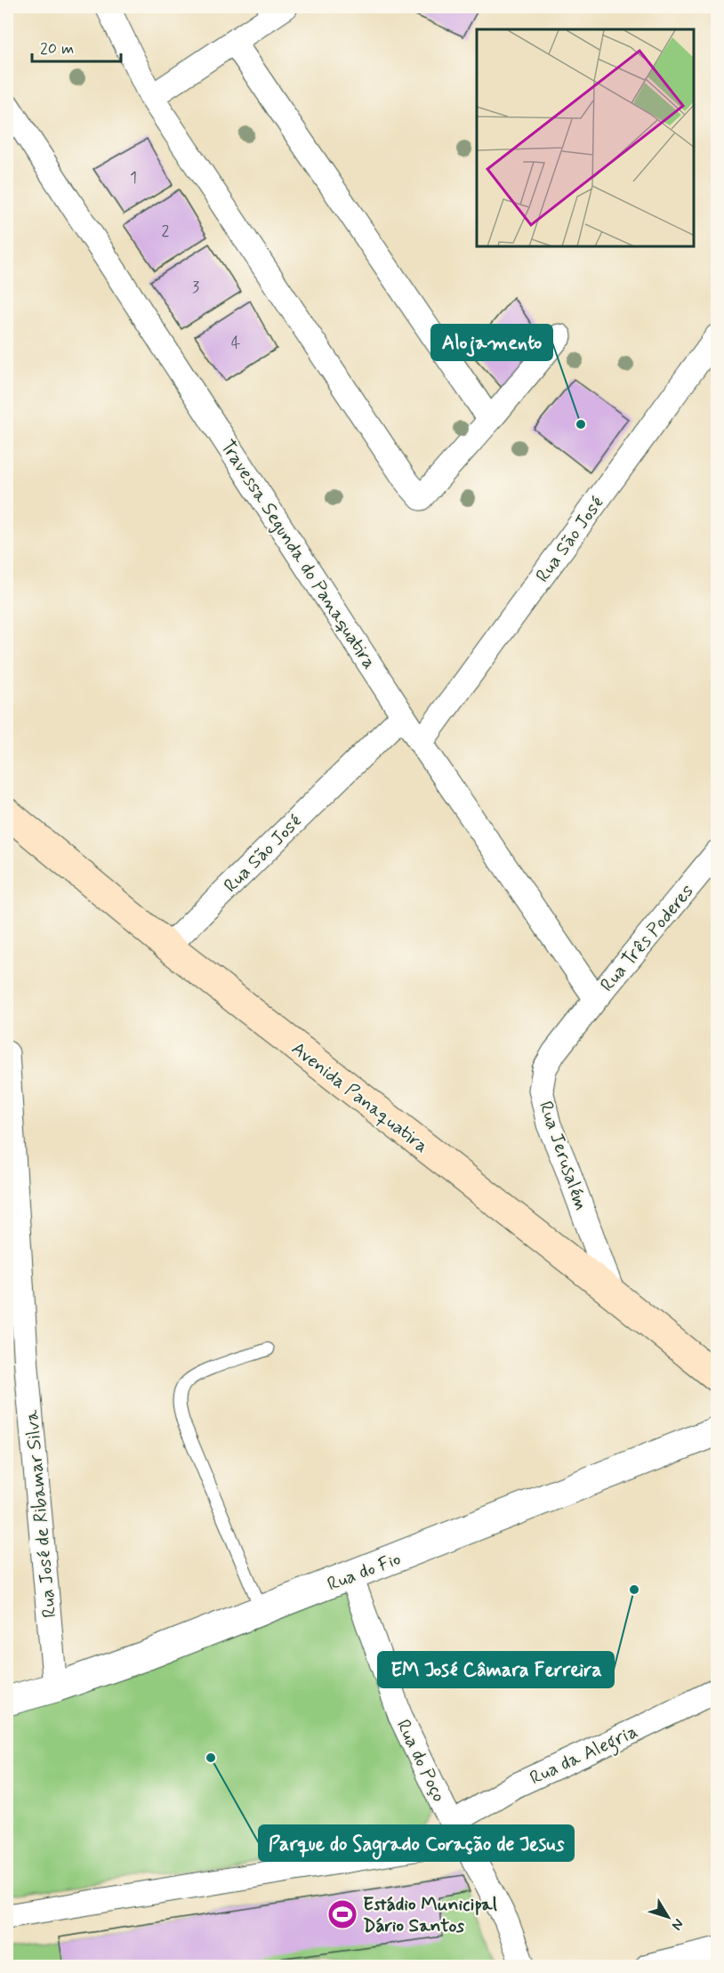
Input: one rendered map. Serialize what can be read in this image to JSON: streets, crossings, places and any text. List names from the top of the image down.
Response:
{
  "streets": {
    "main road": ["Avenida Panaquatira"],
    "street": [
      "Rua São José",
      "Travessa Segunda do Panaquatira",
      "Rua Três Poderes",
      "Rua Jerusalém",
      "Rua José de Ribamar Silva",
      "Rua do Fio",
      "Rua da Alegria",
      "Rua do Poço"
    ]
  },
  "crossings": [
    ["Rua São José", "Travessa Segunda do Panaquatira"],
    ["Rua São José", "Avenida Panaquatira"],
    ["Travessa Segunda do Panaquatira", "Rua Três Poderes"],
    ["Travessa Segunda do Panaquatira", "Rua Jerusalém"],
    ["Rua Três Poderes", "Rua Jerusalém"],
    ["Avenida Panaquatira", "Rua Jerusalém"],
    ["Rua José de Ribamar Silva", "Rua do Fio"],
    ["Rua do Fio", "Rua do Poço"],
    ["Rua da Alegria", "Rua do Poço"]
  ],
  "places": {
    "other": ["Alojamento", "EM José Câmara Ferreira", "Parque do Sagrado Coração de Jesus"],
    "sports": ["Estádio Municipal Dário Santos"]
  },
  "house_numbers": [
    "1",
    "2",
    "3",
    "4"
  ],
  "scale_bar": "20 m",
  "north": "bottom right"
}
